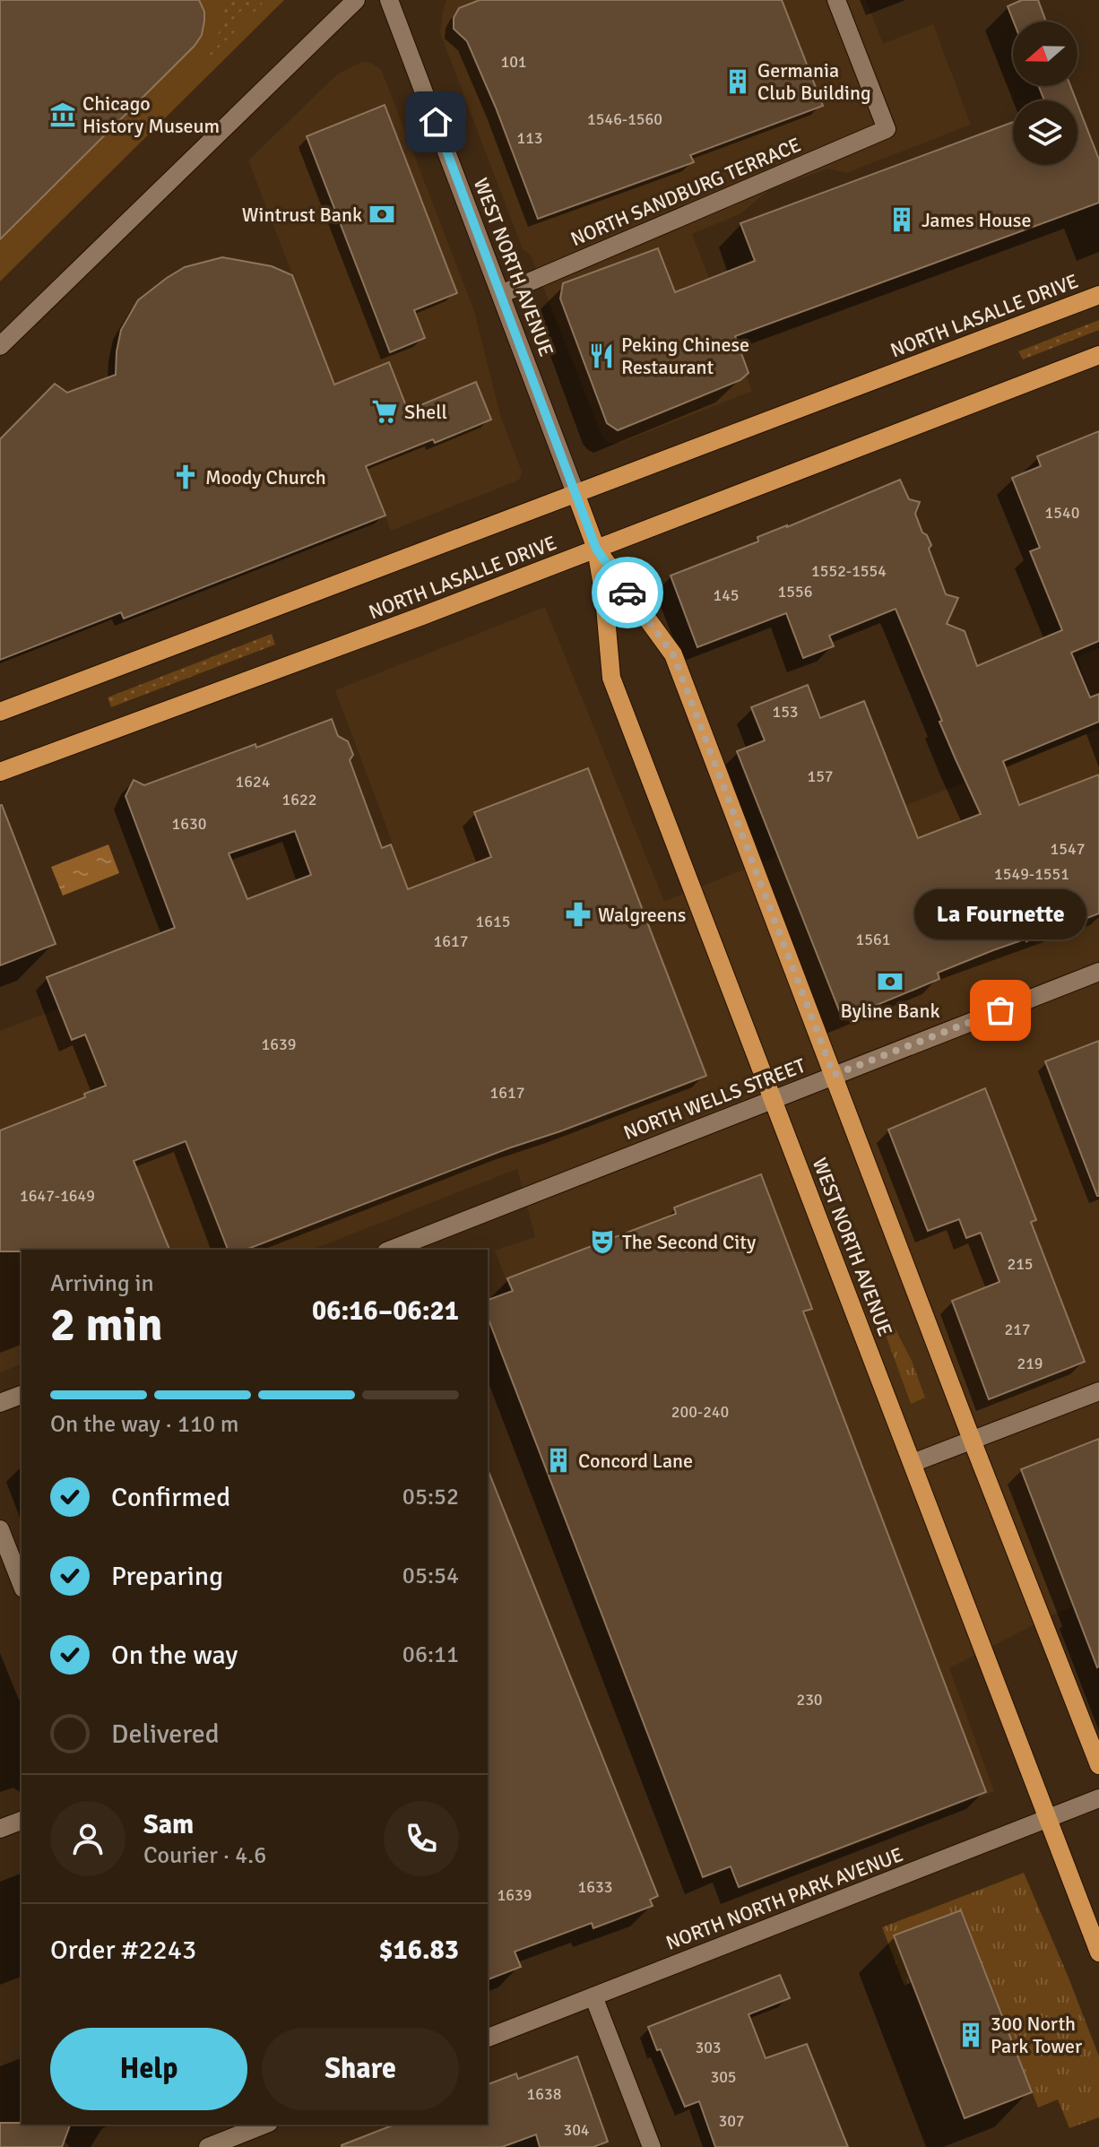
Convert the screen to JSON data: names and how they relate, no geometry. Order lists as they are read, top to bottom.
{
  "streets": {
    "main road": ["WEST NORTH AVENUE", "NORTH LASALLE DRIVE"],
    "street": ["NORTH SANDBURG TERRACE", "NORTH WELLS STREET", "NORTH NORTH PARK AVENUE"]
  },
  "crossings": [
    ["NORTH SANDBURG TERRACE", "WEST NORTH AVENUE"],
    ["WEST NORTH AVENUE", "NORTH LASALLE DRIVE"],
    ["WEST NORTH AVENUE", "NORTH WELLS STREET"],
    ["WEST NORTH AVENUE", "NORTH NORTH PARK AVENUE"]
  ],
  "places": {
    "building": [
      "Germania Club Building",
      "James House",
      "Concord Lane",
      "300 North Park Tower"
    ],
    "museum": ["Chicago History Museum"],
    "bank": ["Wintrust Bank", "Byline Bank"],
    "restaurant": ["Peking Chinese Restaurant"],
    "supermarket": ["Shell"],
    "church": ["Moody Church"],
    "pharmacy": ["Walgreens"],
    "other": ["La Fournette"],
    "theatre": ["The Second City"]
  },
  "house_numbers": [
    "101",
    "1546-1560",
    "113",
    "1540",
    "1552-1554",
    "1556",
    "145",
    "153",
    "157",
    "1624",
    "1622",
    "1630",
    "1547",
    "1549-1551",
    "1615",
    "1561",
    "1617",
    "1639",
    "1617",
    "1647-1649",
    "215",
    "217",
    "219",
    "200-240",
    "230",
    "1633",
    "1639",
    "303",
    "305",
    "1638",
    "307",
    "304"
  ],
  "north": "left",
  "page": {
    "bubble": "La Fournette",
    "heading": ["2 min", "Arriving in", "06:16–06:21"],
    "panel": [
      "Sam",
      "Courier · 4.6",
      "Order #2243",
      "$16.83"
    ],
    "bar": "On the way · 110 m",
    "list": [
      ["Confirmed", "05:52"],
      ["Preparing", "05:54"],
      ["On the way", "06:11"],
      "Delivered"
    ],
    "buttons": ["Help", "Share"]
  }
}
